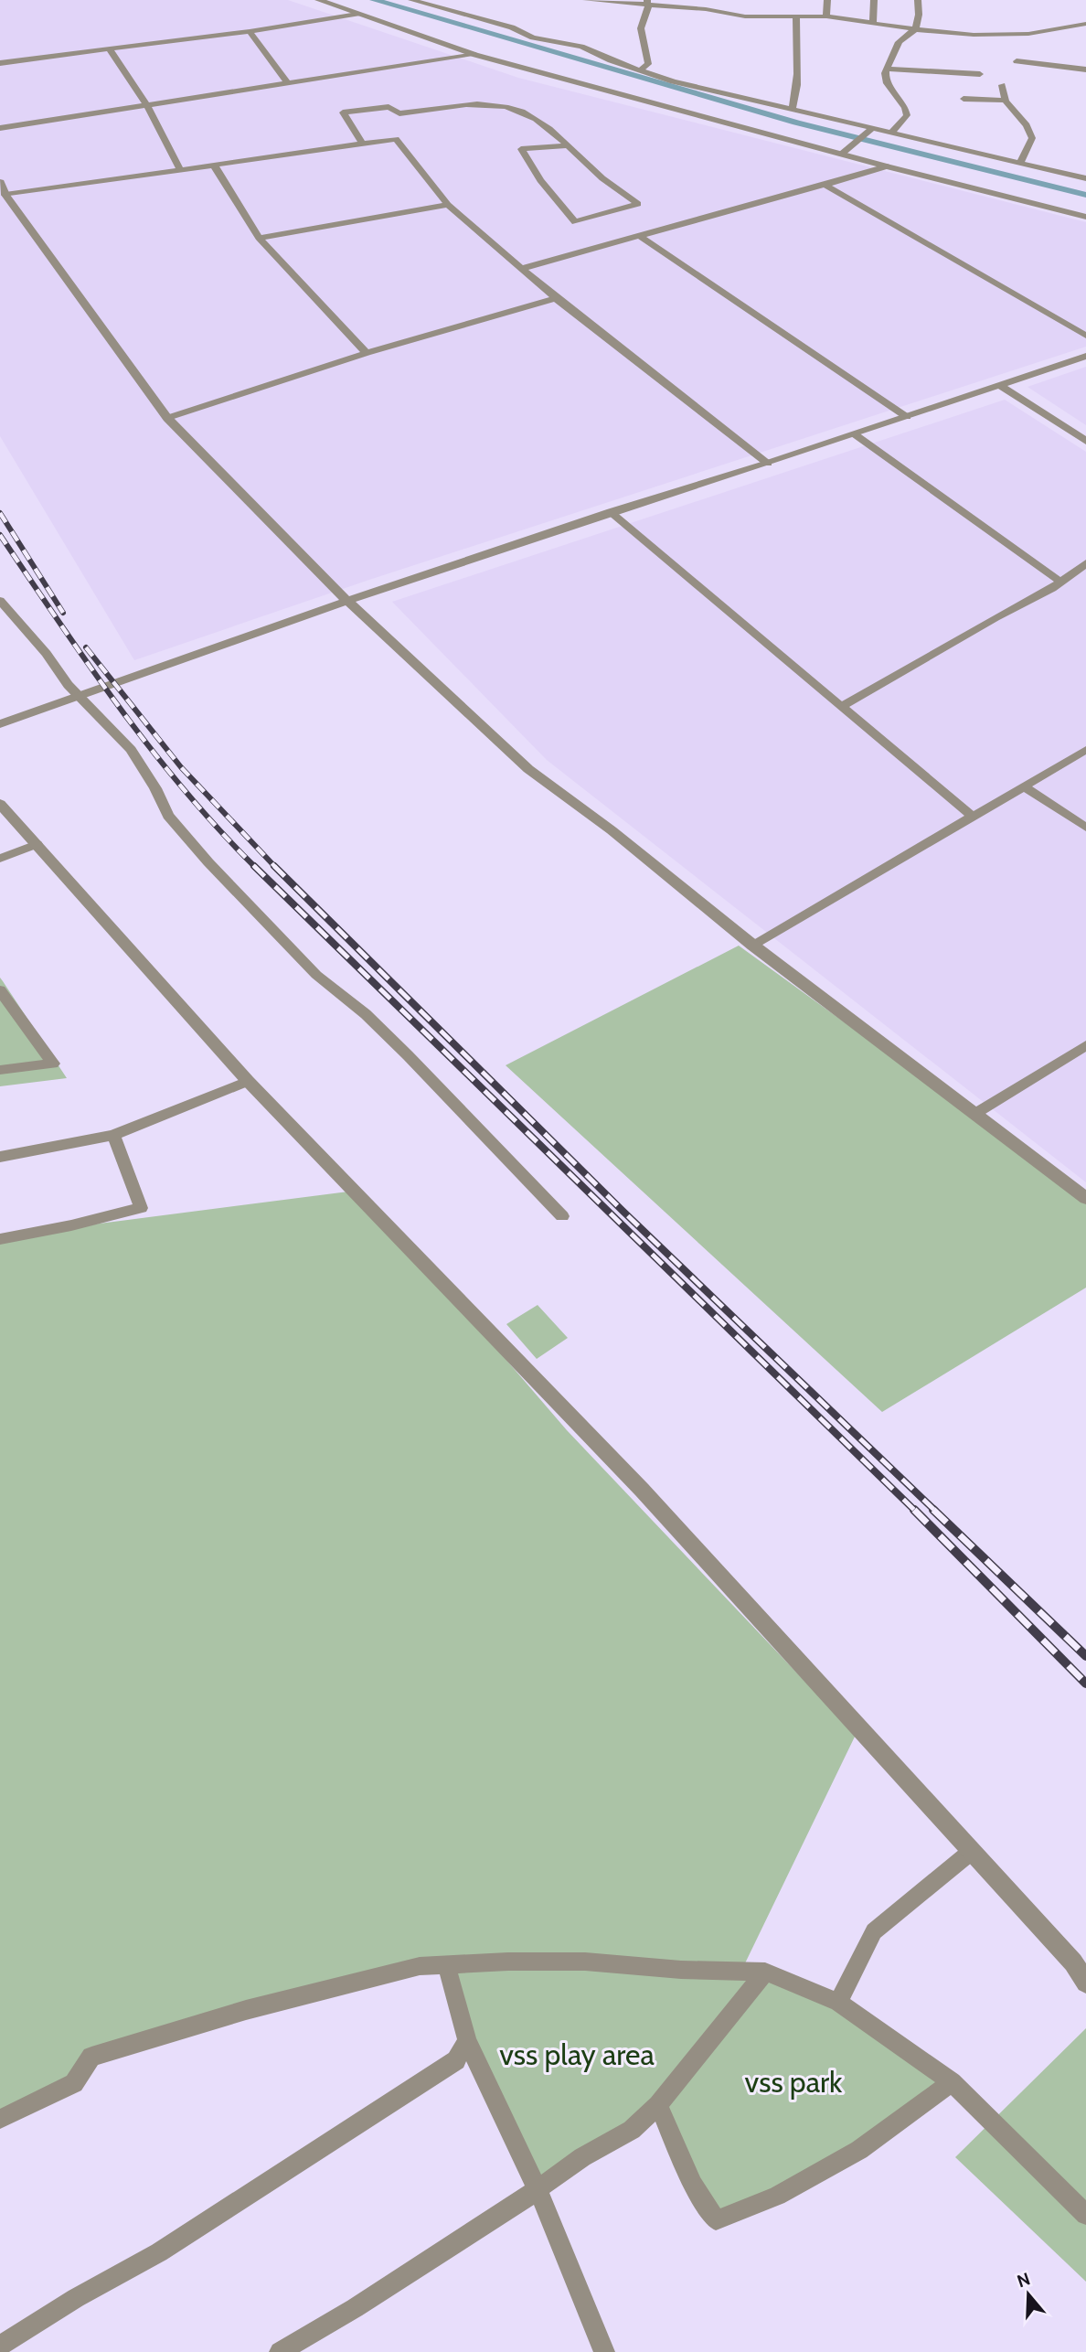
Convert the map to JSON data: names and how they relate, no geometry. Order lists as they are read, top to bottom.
{
  "parks": ["vss play area", "vss park"],
  "north": "top"
}
